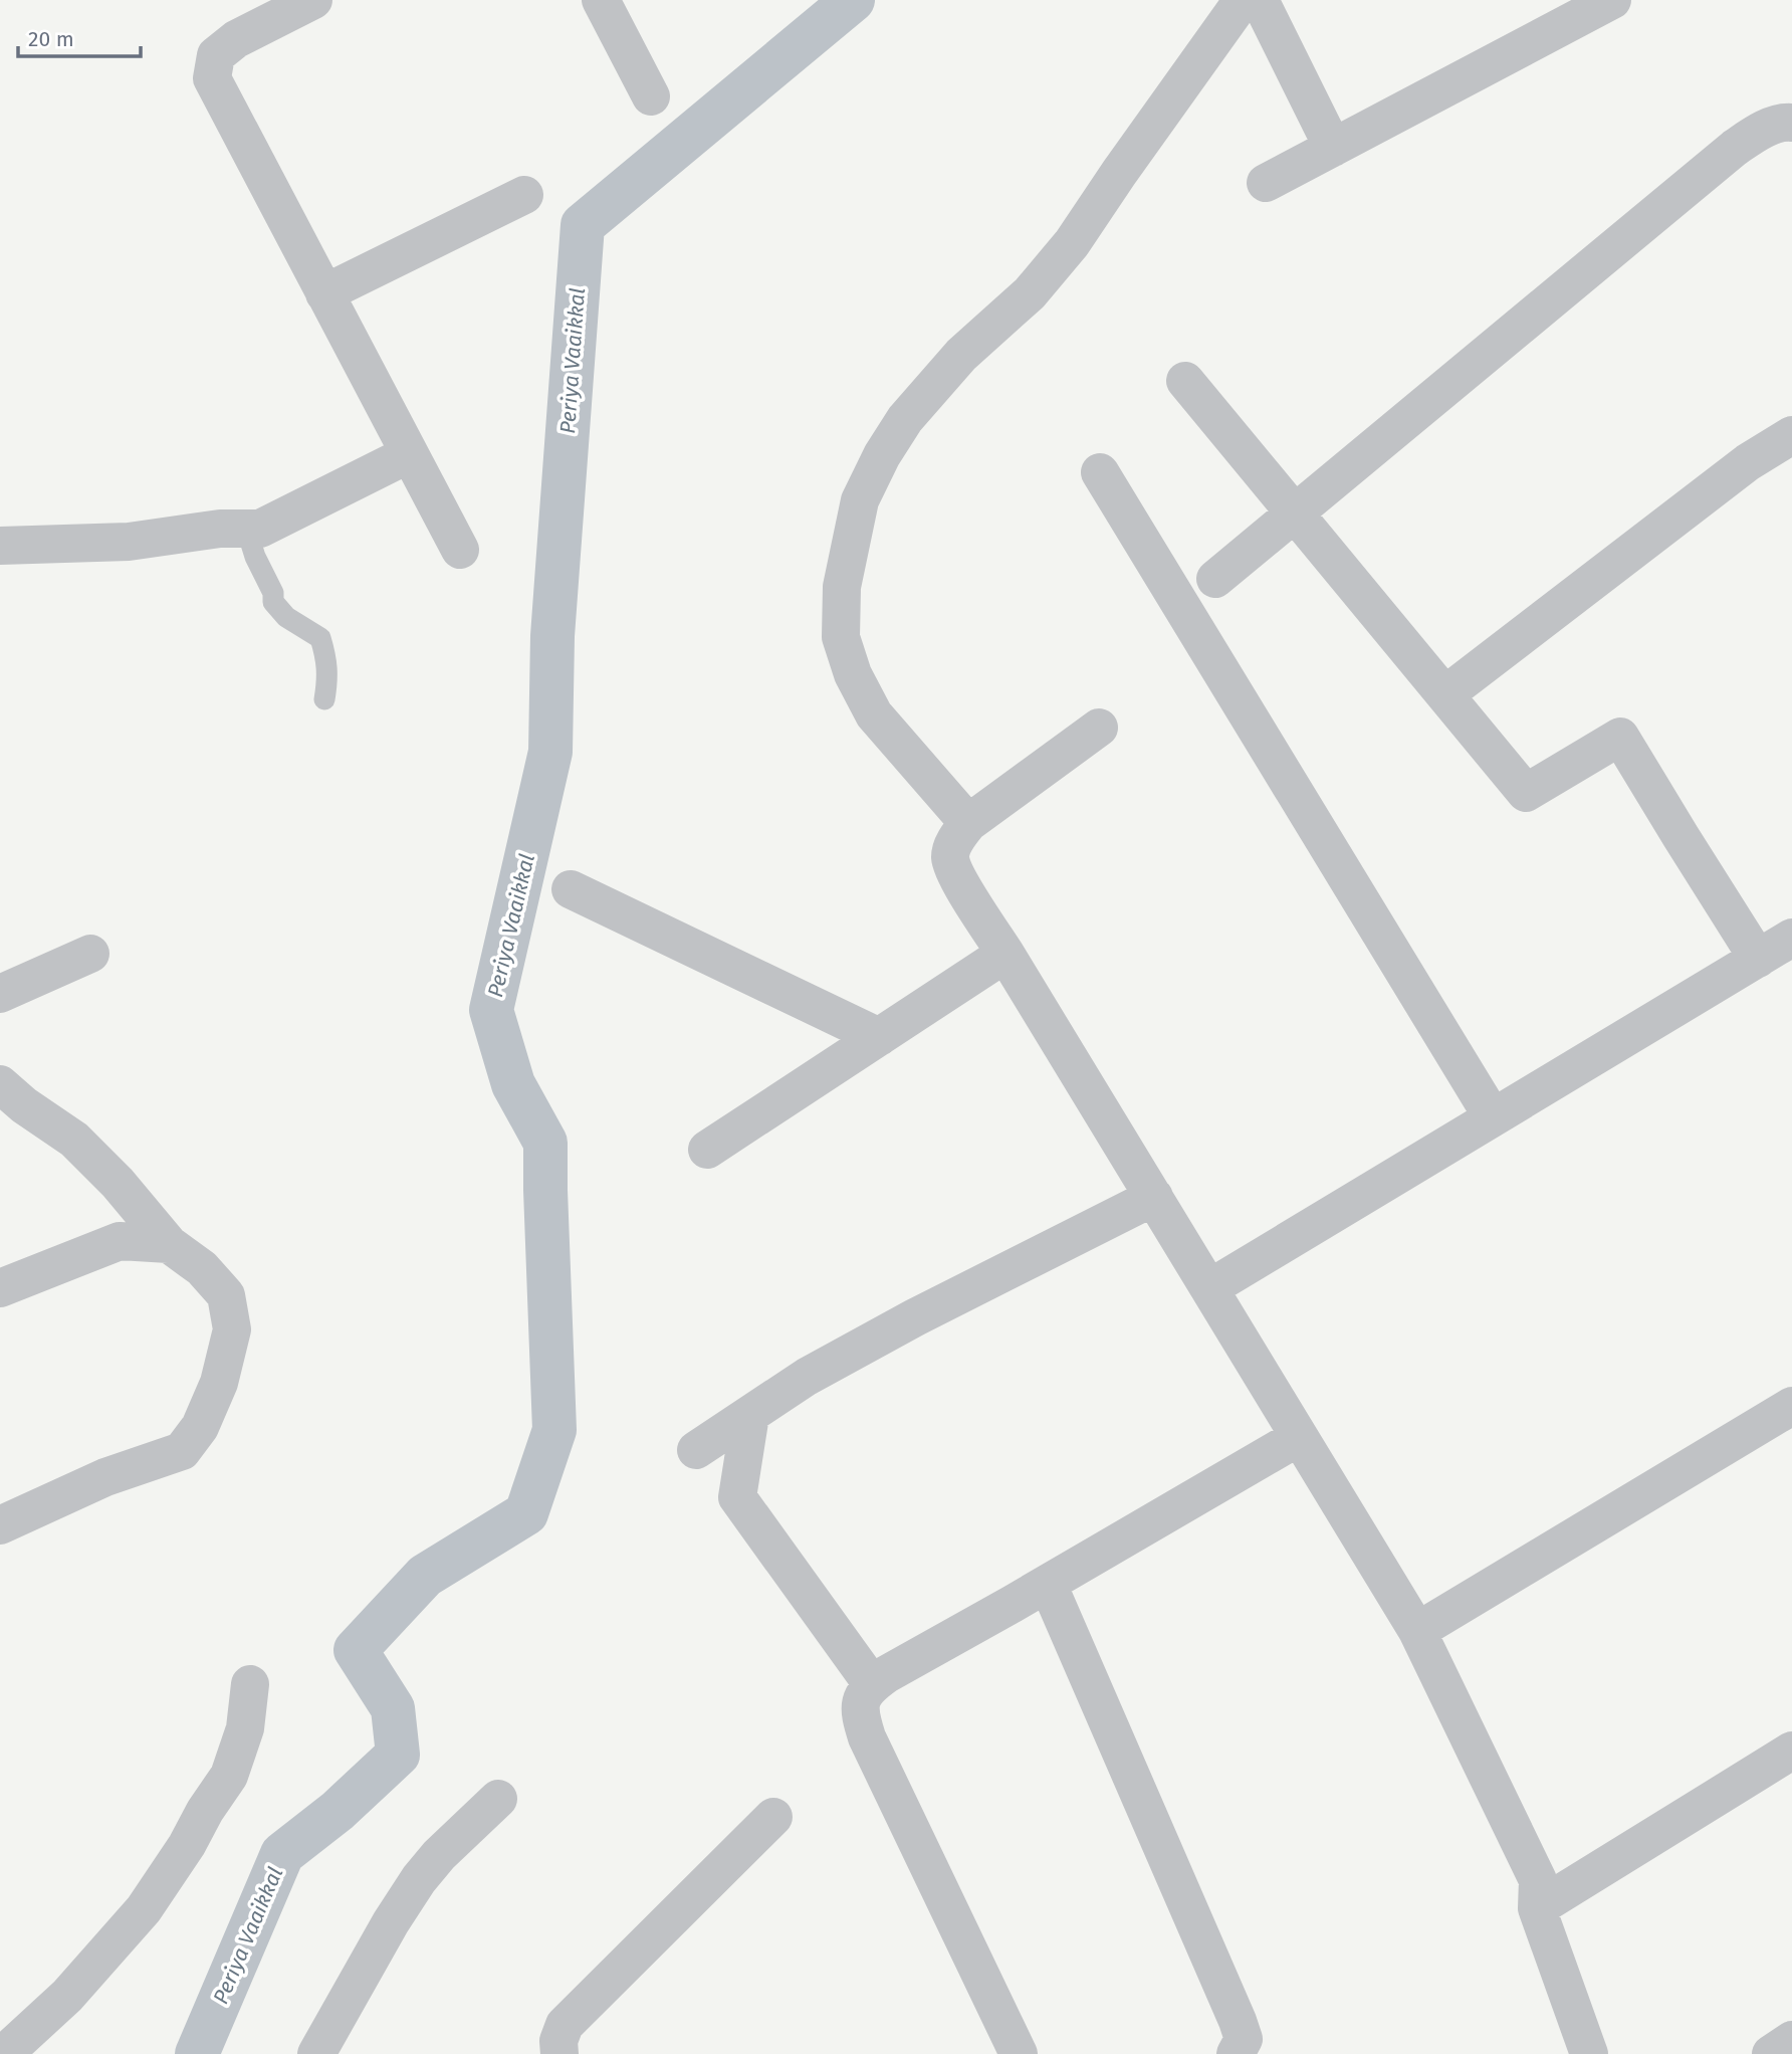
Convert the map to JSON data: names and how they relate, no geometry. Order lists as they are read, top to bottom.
{
  "water": ["Periya Vaaikkal"],
  "scale_bar": "20 m"
}
